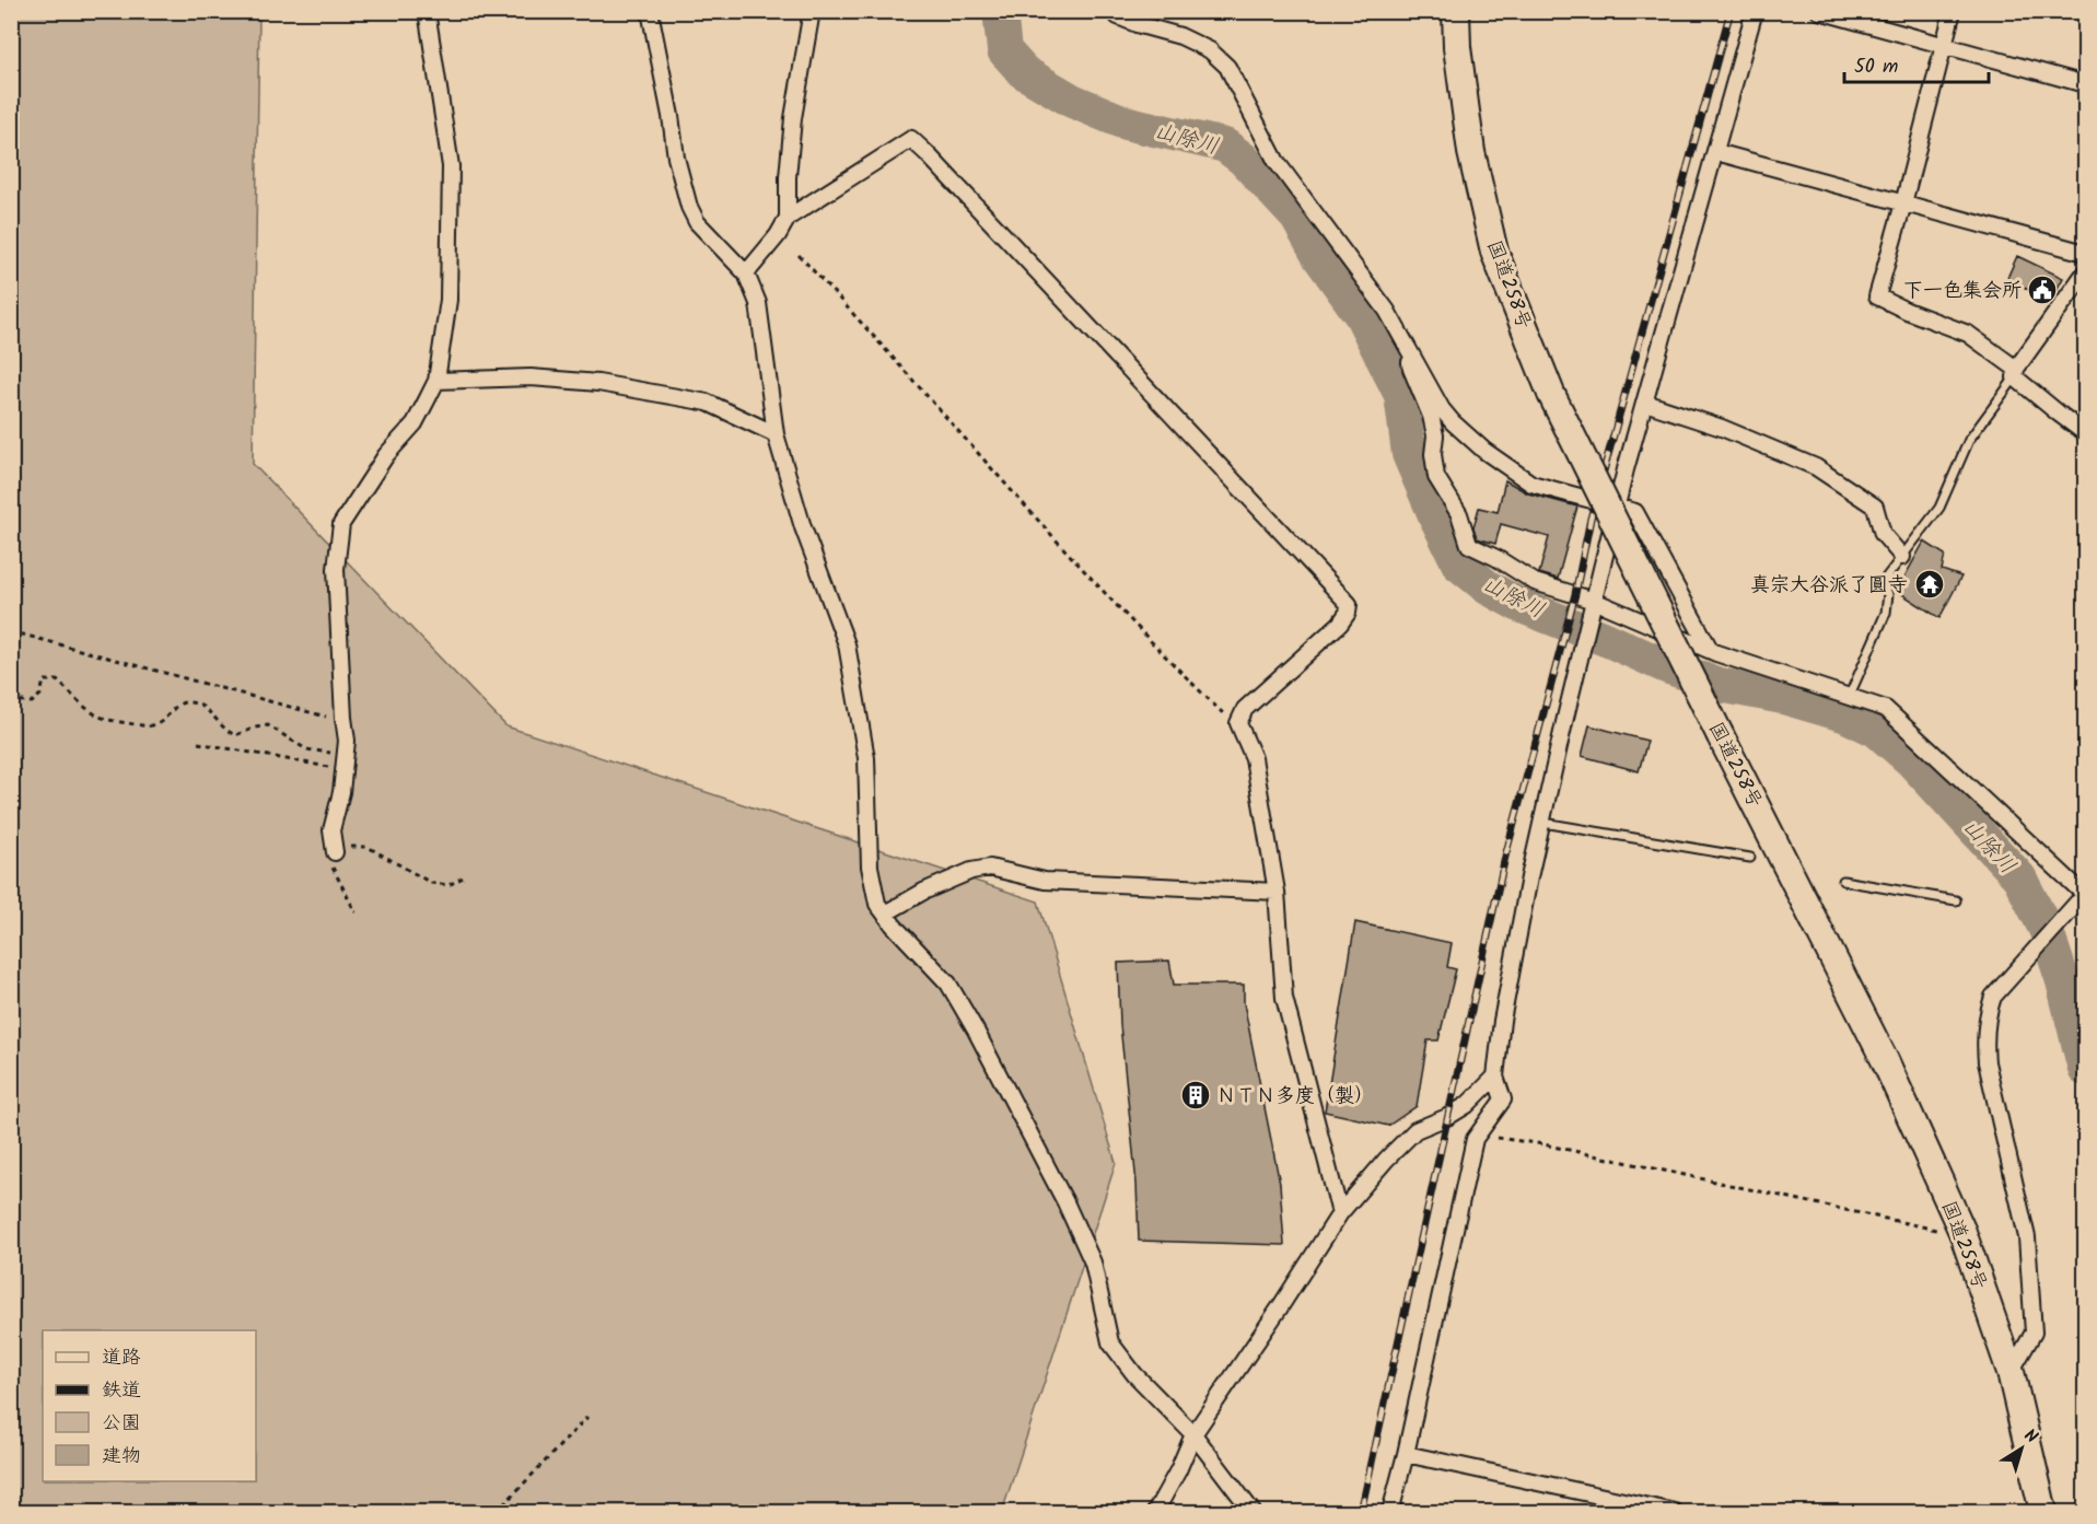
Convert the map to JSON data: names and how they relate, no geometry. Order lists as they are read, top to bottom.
{
  "streets": {
    "highway": ["国道258号"]
  },
  "water": ["山除川"],
  "places": {
    "public building": ["下一色集会所"],
    "temple": ["真宗大谷派了圓寺"],
    "building": ["ＮＴＮ多度（製）"]
  },
  "legend": [
    "道路",
    "鉄道",
    "公園",
    "建物"
  ],
  "scale_bar": "50 m",
  "north": "top right"
}
